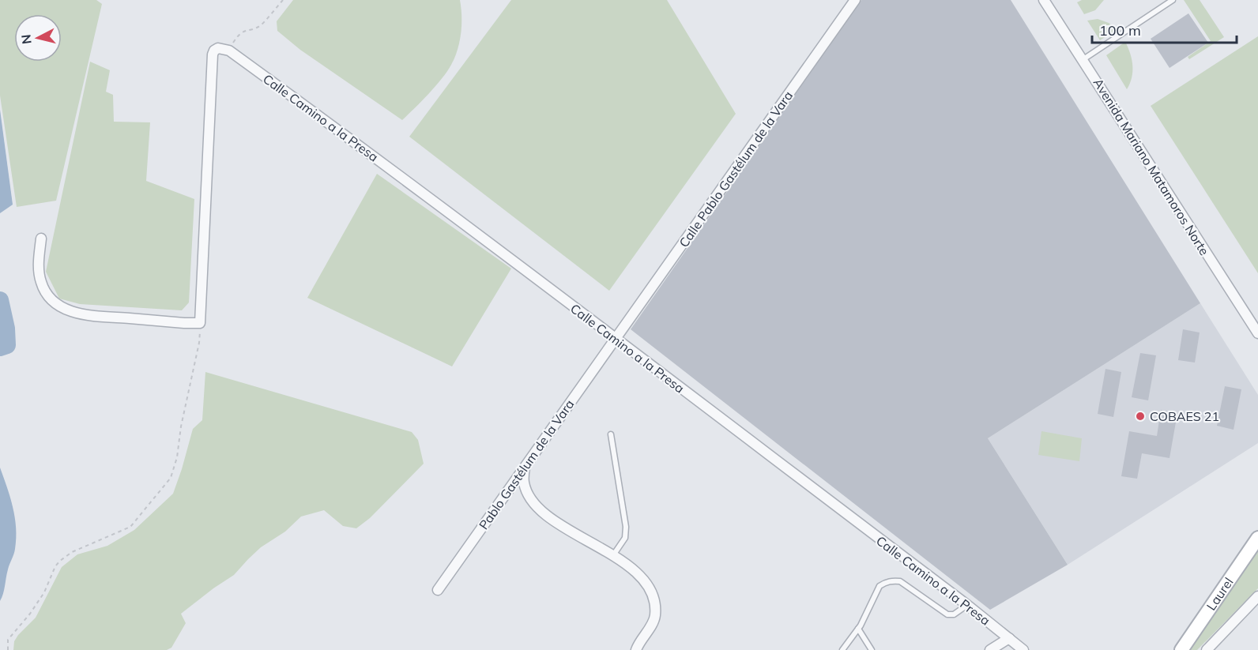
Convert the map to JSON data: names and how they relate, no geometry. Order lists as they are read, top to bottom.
{
  "streets": {
    "street": [
      "Calle Camino a la Presa",
      "Avenida Mariano Matamoros Norte",
      "Calle Pablo Gastélum de la Vara",
      "Pablo Gastélum de la Vara",
      "Laurel"
    ]
  },
  "crossings": [
    ["Calle Camino a la Presa", "Calle Pablo Gastélum de la Vara"],
    ["Calle Camino a la Presa", "Pablo Gastélum de la Vara"],
    ["Calle Pablo Gastélum de la Vara", "Pablo Gastélum de la Vara"]
  ],
  "places": ["COBAES 21"],
  "scale_bar": "100 m",
  "north": "left"
}
